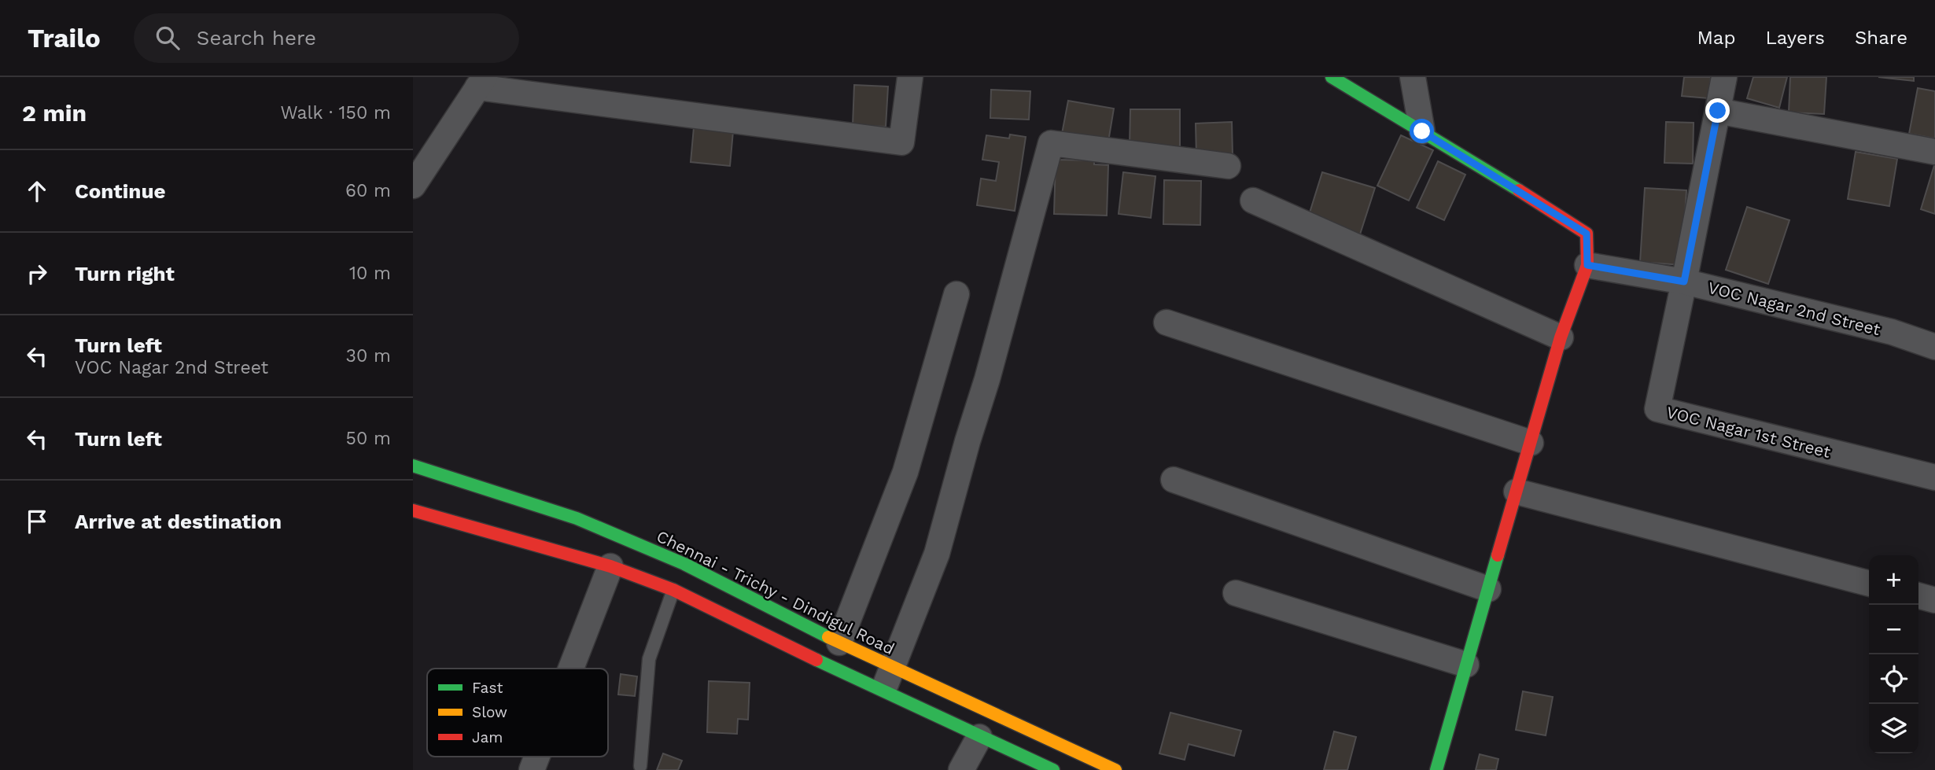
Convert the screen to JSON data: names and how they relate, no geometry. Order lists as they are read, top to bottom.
{
  "streets": {
    "main road": ["Chennai - Trichy - Dindigul Road"],
    "street": ["VOC Nagar 2nd Street", "VOC Nagar 1st Street"]
  },
  "crossings": [
    ["VOC Nagar 2nd Street", "VOC Nagar 1st Street"]
  ],
  "legend": ["Fast", "Slow", "Jam"],
  "page": {
    "header": "Trailo",
    "search": "Search here",
    "nav": ["Map", "Layers", "Share"],
    "heading": ["2 min", "Walk · 150 m"],
    "list": [
      ["Continue", "60 m"],
      ["Turn right", "10 m"],
      ["Turn left", "VOC Nagar 2nd Street", "30 m"],
      ["Turn left", "50 m"],
      "Arrive at destination"
    ],
    "map_buttons": ["+", "−"]
  }
}
